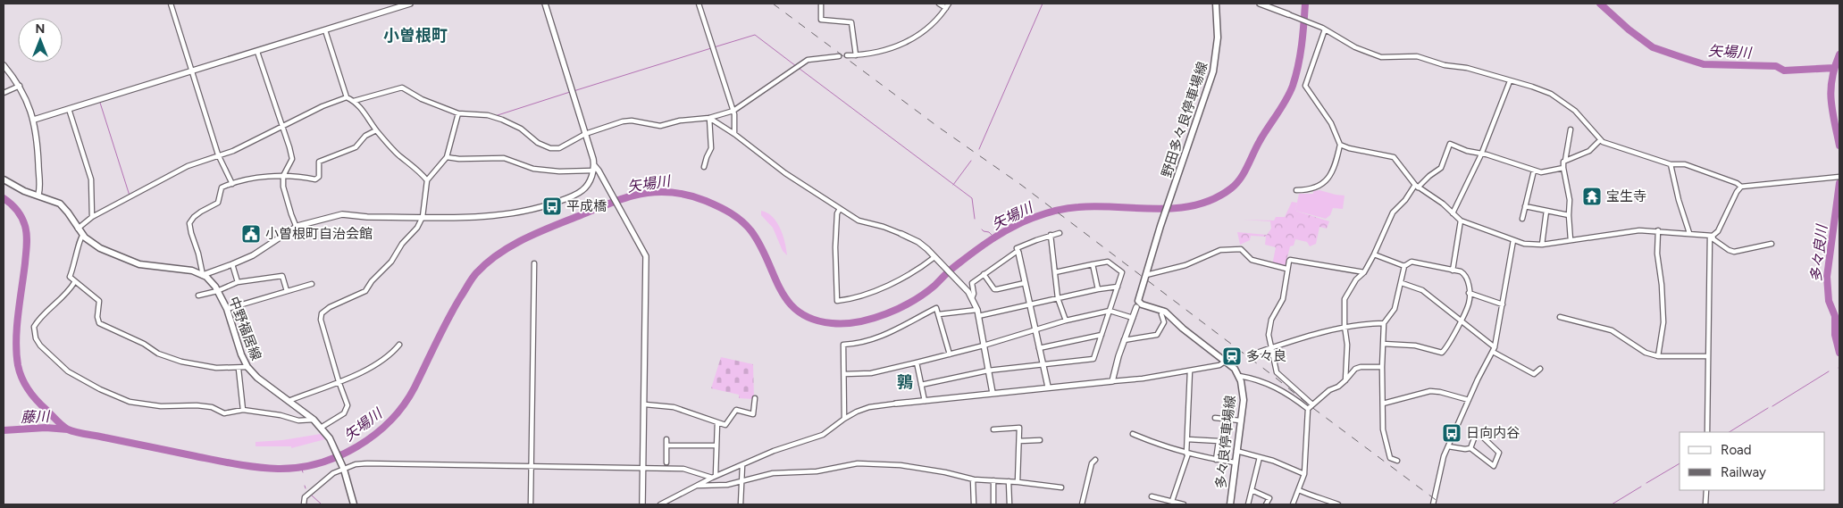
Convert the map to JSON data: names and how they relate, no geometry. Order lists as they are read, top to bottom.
{
  "streets": {
    "main road": ["野田多々良停車場線", "中野福居線", "多々良停車場線"]
  },
  "districts": ["小曽根町", "鶉"],
  "water": ["矢場川", "多々良川", "藤川"],
  "places": {
    "temple": ["宝生寺"],
    "bus stop": ["平成橋", "日向内谷"],
    "public building": ["小曽根町自治会館"],
    "station": ["多々良"]
  },
  "legend": ["Road", "Railway"],
  "north": "top"
}
